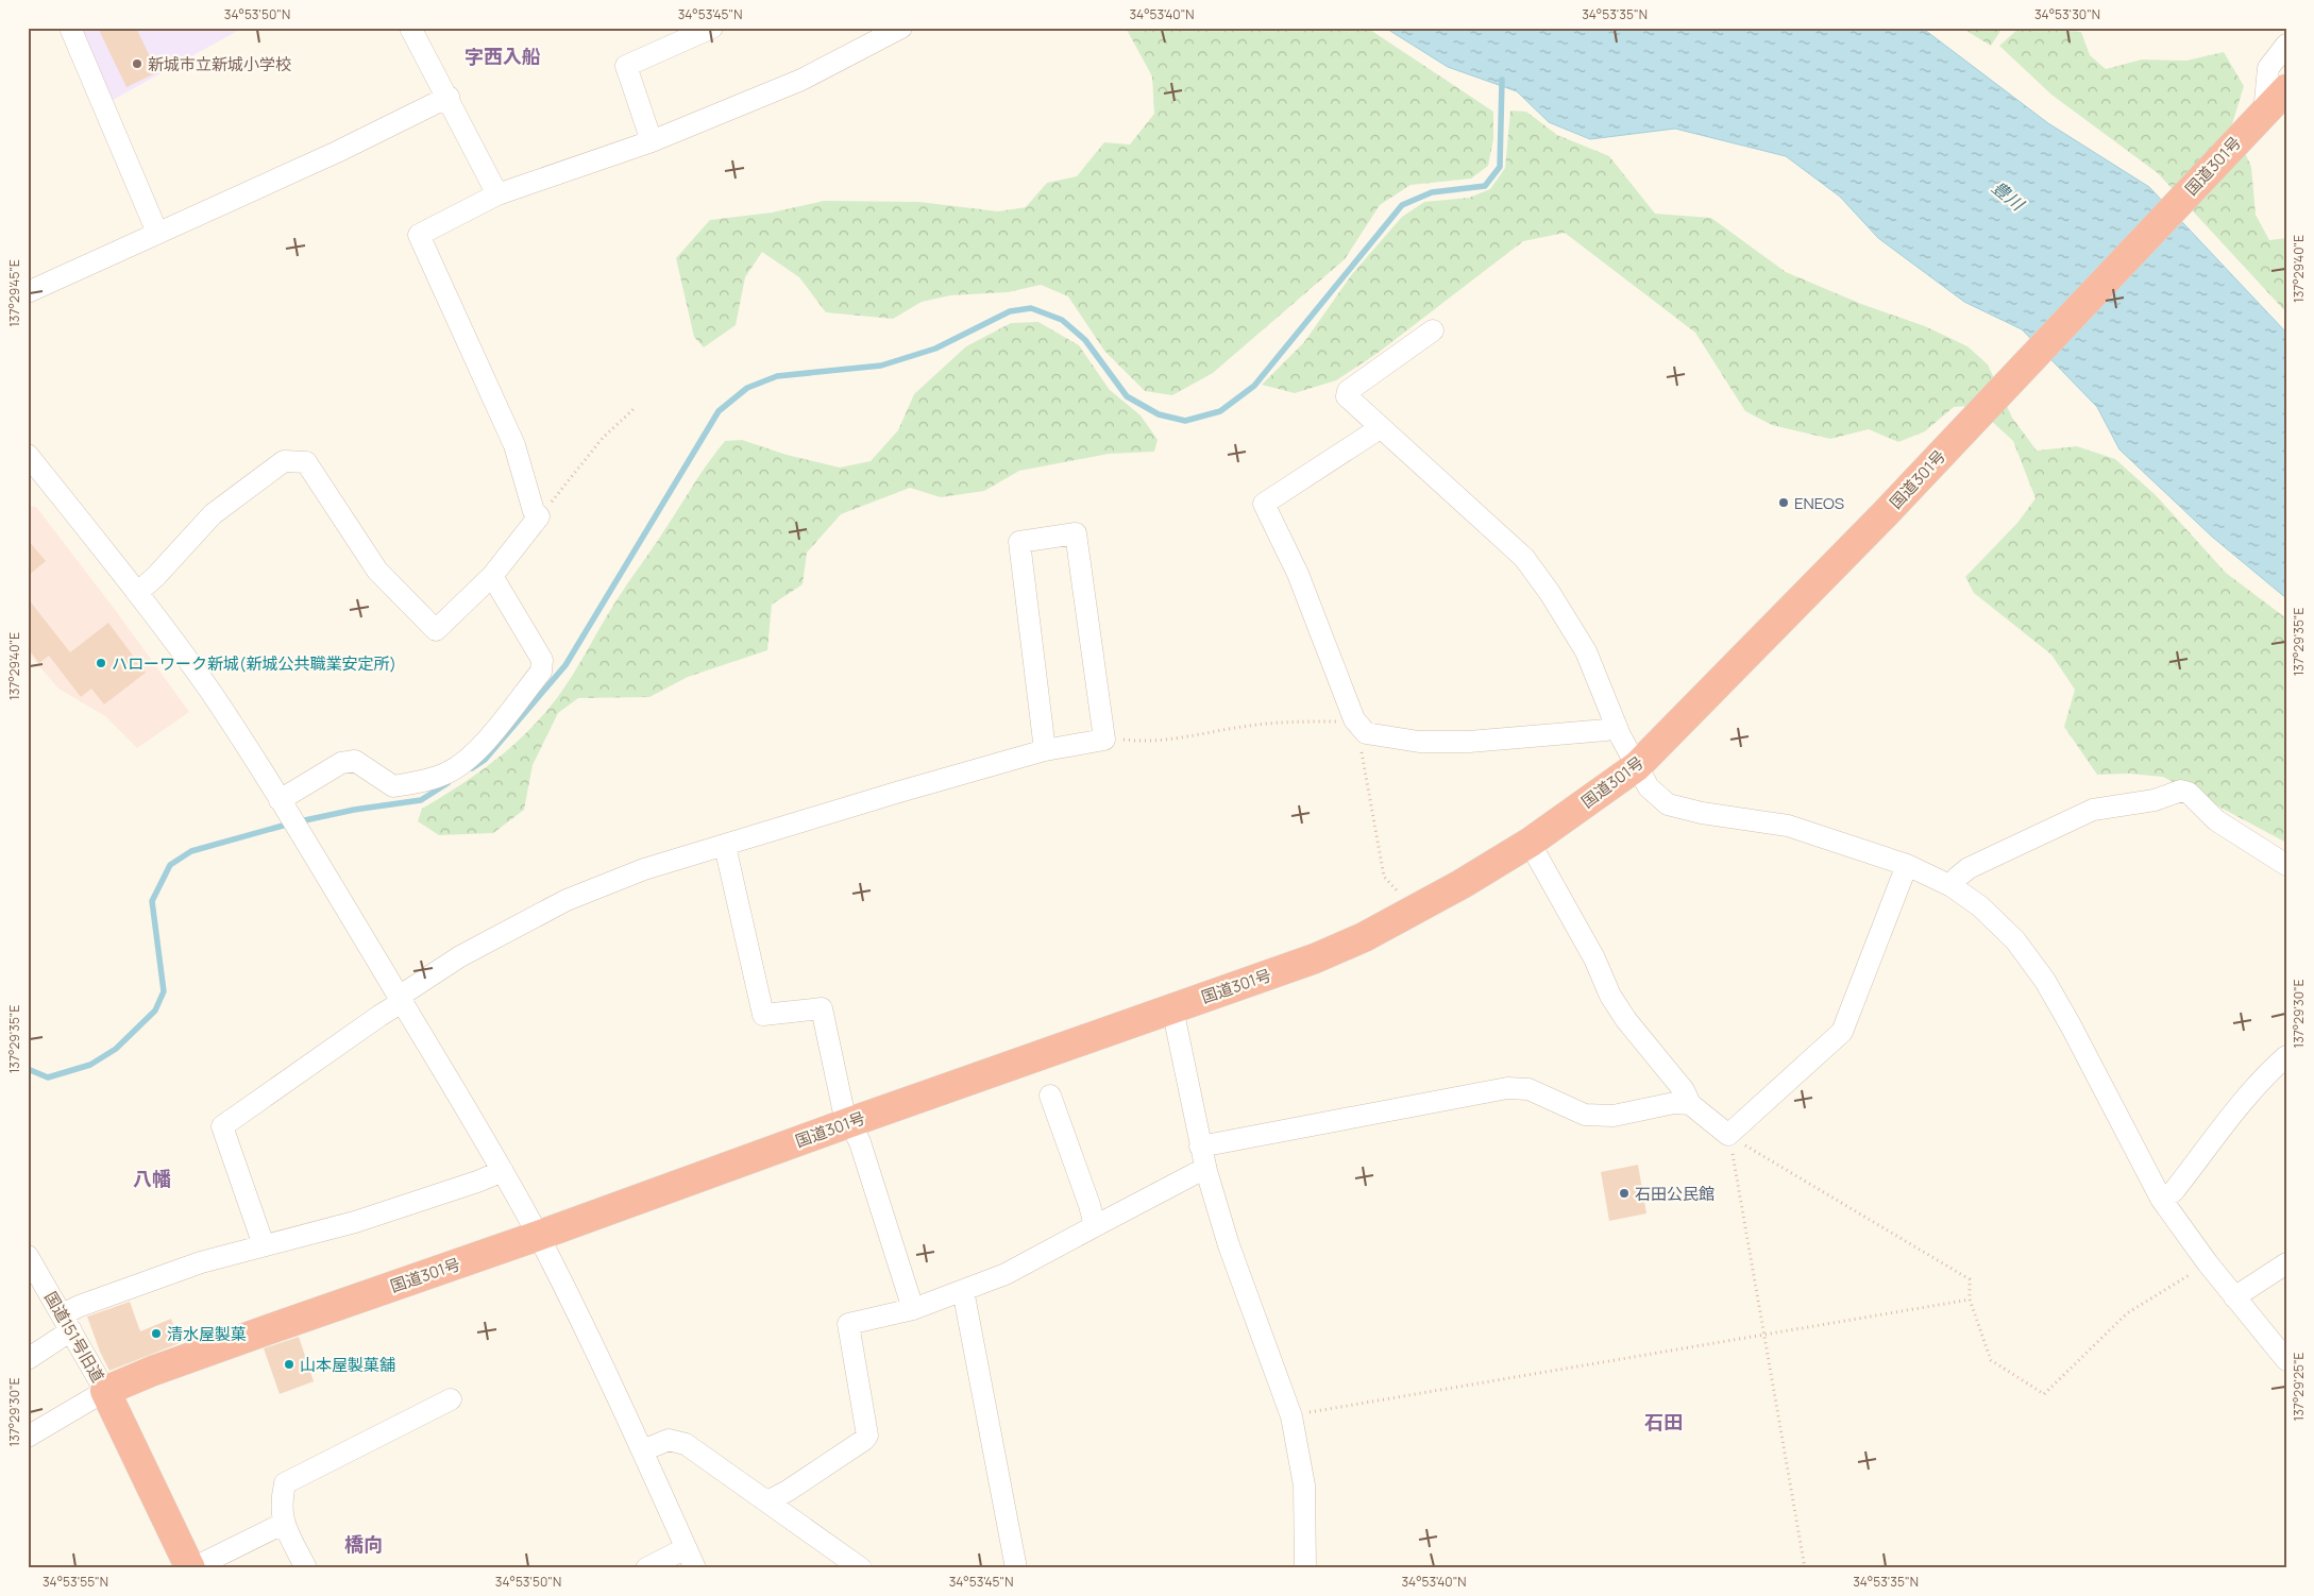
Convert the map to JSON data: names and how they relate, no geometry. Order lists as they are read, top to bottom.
{
  "streets": {
    "highway": ["国道301号"],
    "street": ["国道151号旧道"]
  },
  "crossings": [
    ["国道301号", "国道151号旧道"]
  ],
  "districts": [
    "字西入船",
    "八幡",
    "石田",
    "橋向"
  ],
  "water": ["豊川"],
  "places": [
    "新城市立新城小学校",
    "ENEOS",
    "ハローワーク新城(新城公共職業安定所)",
    "石田公民館",
    "清水屋製菓",
    "山本屋製菓舗"
  ],
  "coordinates": [
    "34°53'50\"N",
    "34°53'45\"N",
    "34°53'40\"N",
    "34°53'35\"N",
    "34°53'30\"N",
    "137°29'40\"E",
    "137°29'45\"E",
    "137°29'35\"E",
    "137°29'30\"E",
    "137°29'25\"E",
    "34°53'55\"N"
  ]
}
